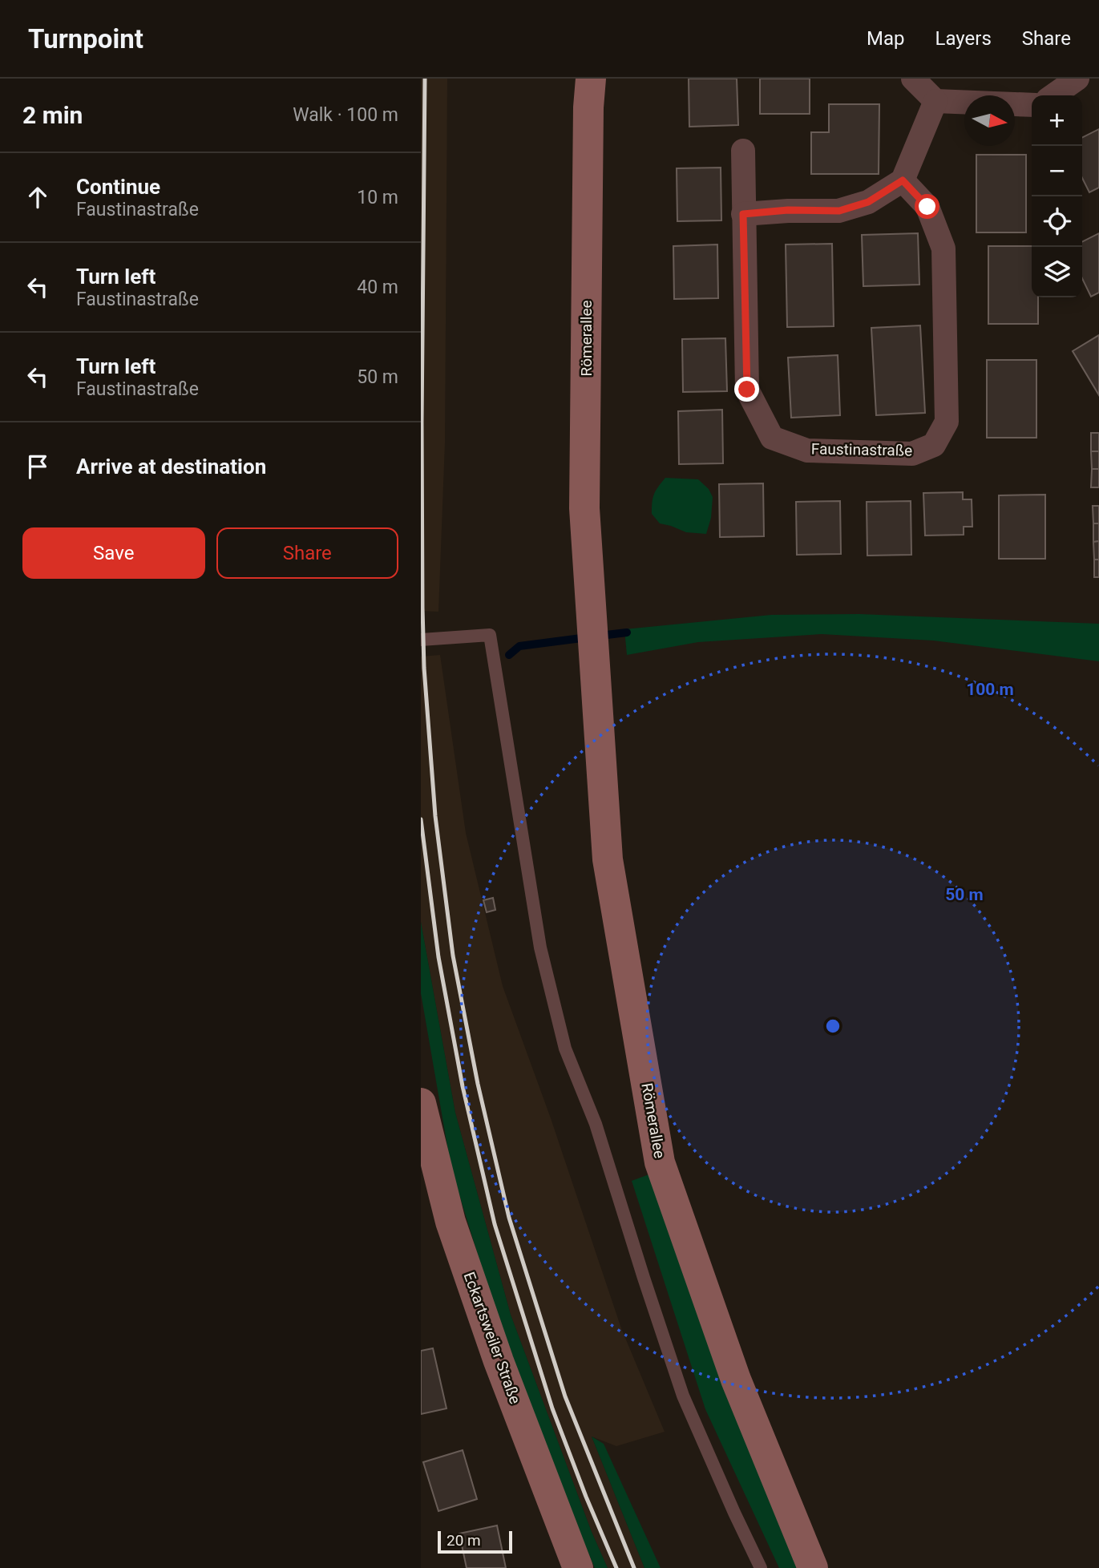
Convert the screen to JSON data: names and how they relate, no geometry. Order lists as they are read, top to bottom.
{
  "streets": {
    "street": ["Römerallee", "Faustinastraße", "Eckartsweiler Straße"]
  },
  "scale_bar": "20 m",
  "north": "right",
  "page": {
    "header": "Turnpoint",
    "nav": ["Map", "Layers", "Share"],
    "heading": ["2 min", "Walk · 100 m"],
    "map_buttons": ["+", "−"],
    "list": [
      ["Continue", "Faustinastraße", "10 m"],
      ["Turn left", "Faustinastraße", "40 m"],
      ["Turn left", "Faustinastraße", "50 m"],
      "Arrive at destination"
    ],
    "buttons": ["Save", "Share"],
    "scale": "20 m"
  },
  "rings": ["100 m", "50 m"]
}
